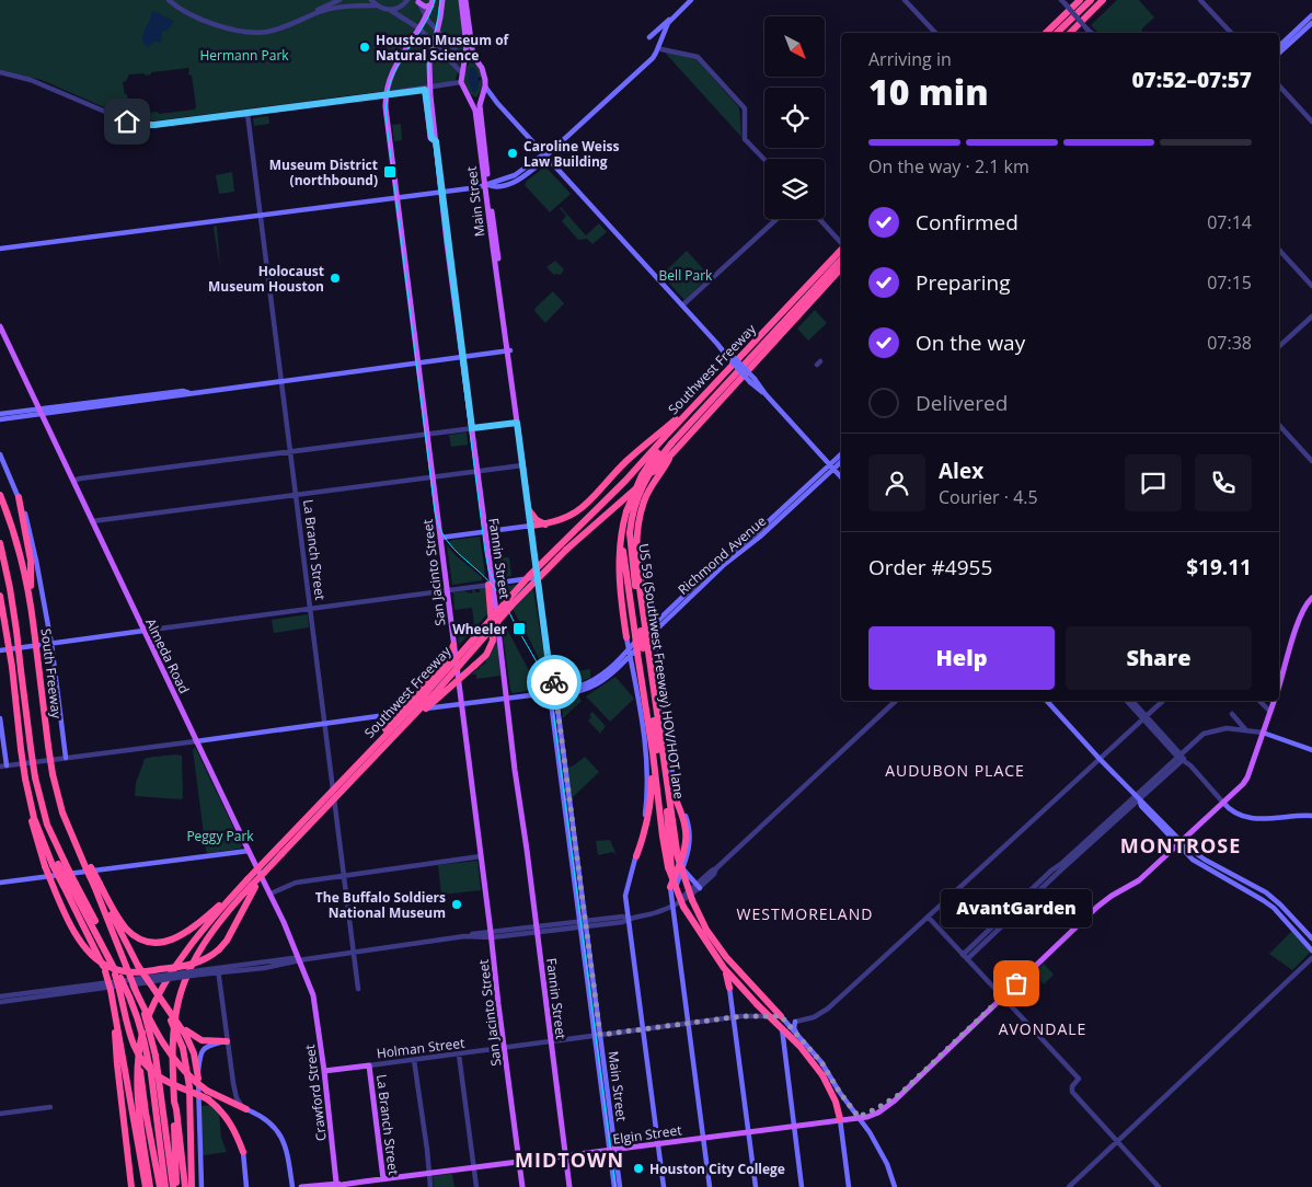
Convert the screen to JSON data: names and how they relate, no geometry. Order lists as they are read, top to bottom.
{
  "streets": {
    "highway": ["Southwest Freeway", "US 59 (Southwest Freeway) HOV/HOT lane", "South Freeway"],
    "main road": [
      "Main Street",
      "La Branch Street",
      "Richmond Avenue",
      "Fannin Street",
      "San Jacinto Street",
      "Almeda Road",
      "Holman Street",
      "Crawford Street",
      "Elgin Street"
    ]
  },
  "crossings": [
    ["Main Street", "Richmond Avenue"],
    ["Main Street", "Holman Street"],
    ["Main Street", "Elgin Street"],
    ["Southwest Freeway", "US 59 (Southwest Freeway) HOV/HOT lane"],
    ["La Branch Street", "Holman Street"],
    ["La Branch Street", "Elgin Street"],
    ["Richmond Avenue", "US 59 (Southwest Freeway) HOV/HOT lane"],
    ["Fannin Street", "Holman Street"],
    ["Fannin Street", "Elgin Street"],
    ["San Jacinto Street", "Holman Street"],
    ["San Jacinto Street", "Elgin Street"],
    ["Almeda Road", "Crawford Street"],
    ["US 59 (Southwest Freeway) HOV/HOT lane", "Holman Street"],
    ["Holman Street", "Crawford Street"],
    ["Crawford Street", "Elgin Street"]
  ],
  "districts": [
    "AUDUBON PLACE",
    "MONTROSE",
    "WESTMORELAND",
    "AVONDALE",
    "MIDTOWN"
  ],
  "parks": ["Hermann Park", "Bell Park", "Peggy Park"],
  "places": {
    "other": [
      "Houston Museum of Natural Science",
      "Caroline Weiss Law Building",
      "Holocaust Museum Houston",
      "The Buffalo Soldiers National Museum",
      "AvantGarden",
      "Houston City College"
    ],
    "transit": ["Museum District (northbound)", "Wheeler"]
  },
  "north": "bottom right",
  "page": {
    "heading": ["10 min", "Arriving in", "07:52–07:57"],
    "panel": [
      "Alex",
      "Courier · 4.5",
      "Order #4955",
      "$19.11"
    ],
    "bar": "On the way · 2.1 km",
    "list": [
      ["Confirmed", "07:14"],
      ["Preparing", "07:15"],
      ["On the way", "07:38"],
      "Delivered"
    ],
    "buttons": ["Help", "Share"],
    "bubble": "AvantGarden"
  }
}
